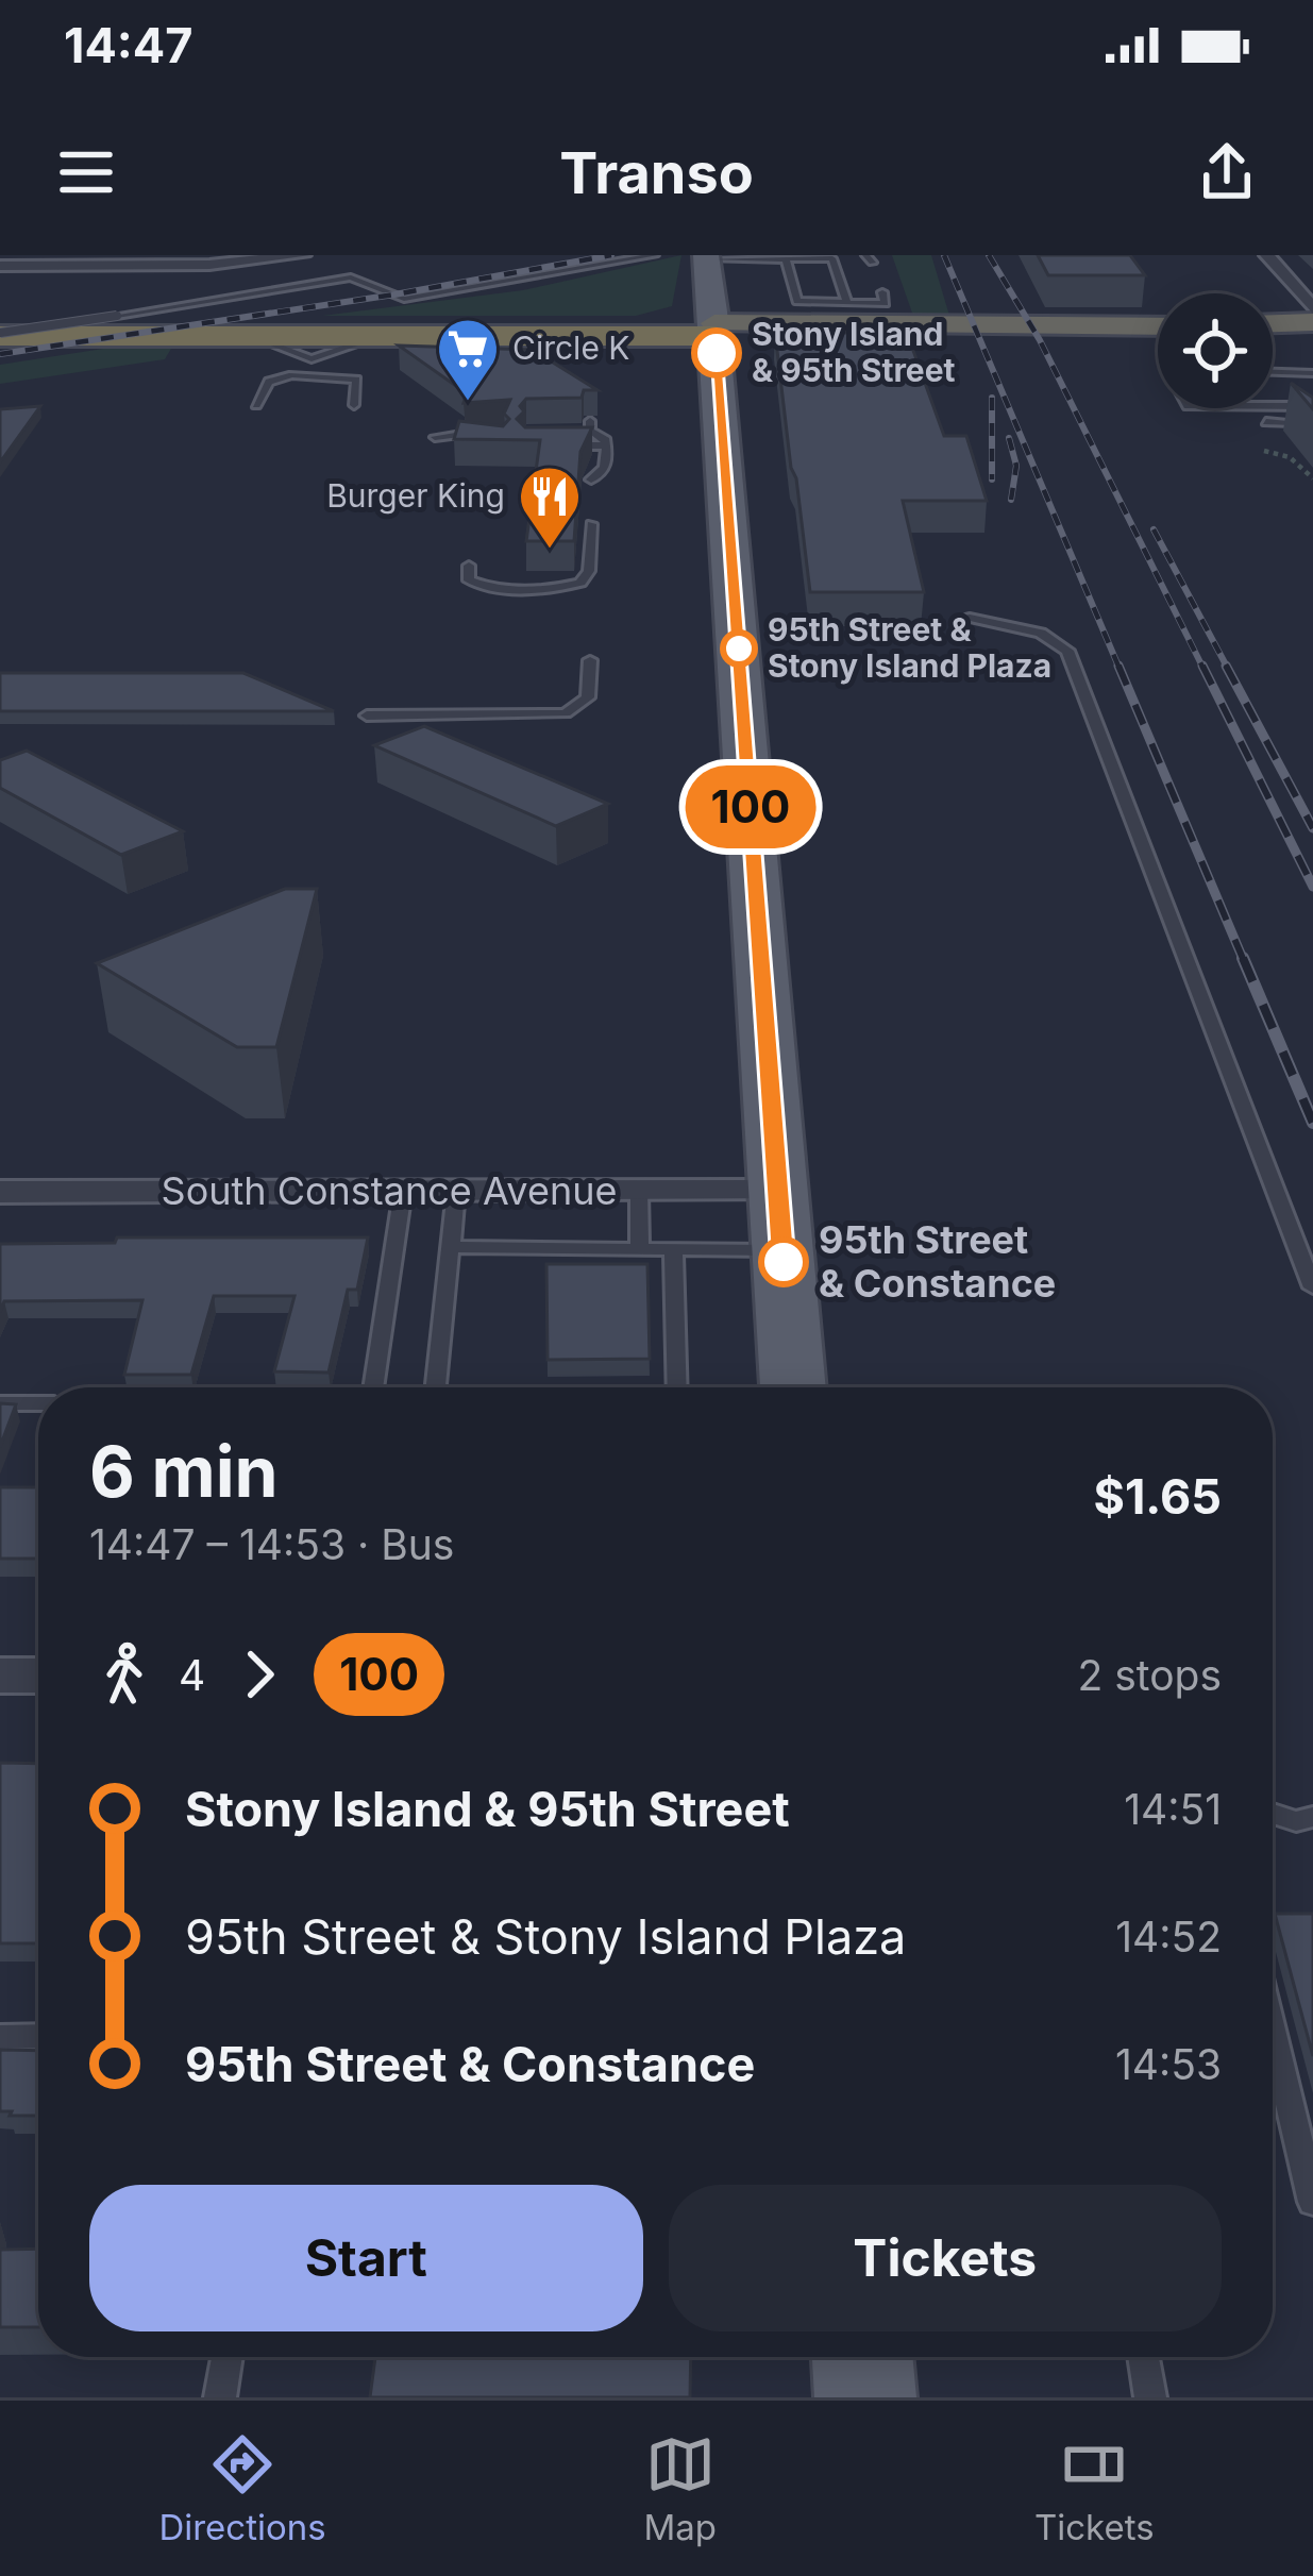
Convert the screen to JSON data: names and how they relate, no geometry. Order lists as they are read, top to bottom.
{
  "streets": {
    "street": ["South Constance Avenue"]
  },
  "places": {
    "other": ["Stony Island & 95th Street", "95th Street & Stony Island Plaza", "95th Street & Constance"],
    "supermarket": ["Circle K"],
    "restaurant": ["Burger King"]
  },
  "lines": ["bus line 100"],
  "page": {
    "status": "14:47",
    "header": "Transo",
    "on_map": "100",
    "heading": ["6 min", "14:47 – 14:53 · Bus", "$1.65"],
    "legs": ["4", "100", "2 stops"],
    "list": [
      {
        "name": "Stony Island & 95th Street",
        "value": "14:51"
      },
      {
        "name": "95th Street & Stony Island Plaza",
        "value": "14:52"
      },
      {
        "name": "95th Street & Constance",
        "value": "14:53"
      }
    ],
    "buttons": ["Start", "Tickets"],
    "tabs": ["Directions", "Map", "Tickets"]
  }
}
